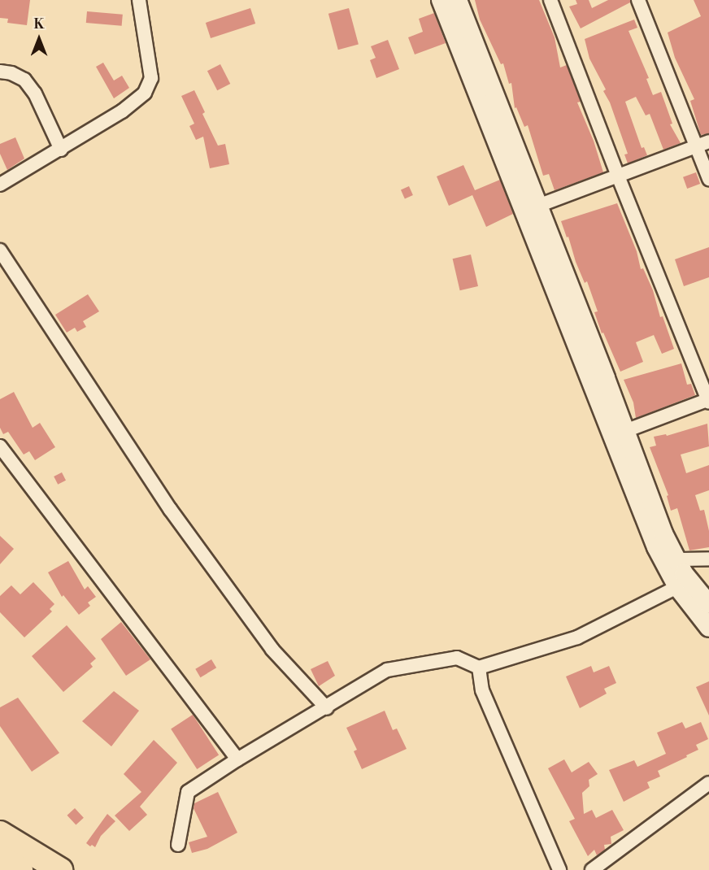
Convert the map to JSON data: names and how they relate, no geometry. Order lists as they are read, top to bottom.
{
  "north": "top"
}
